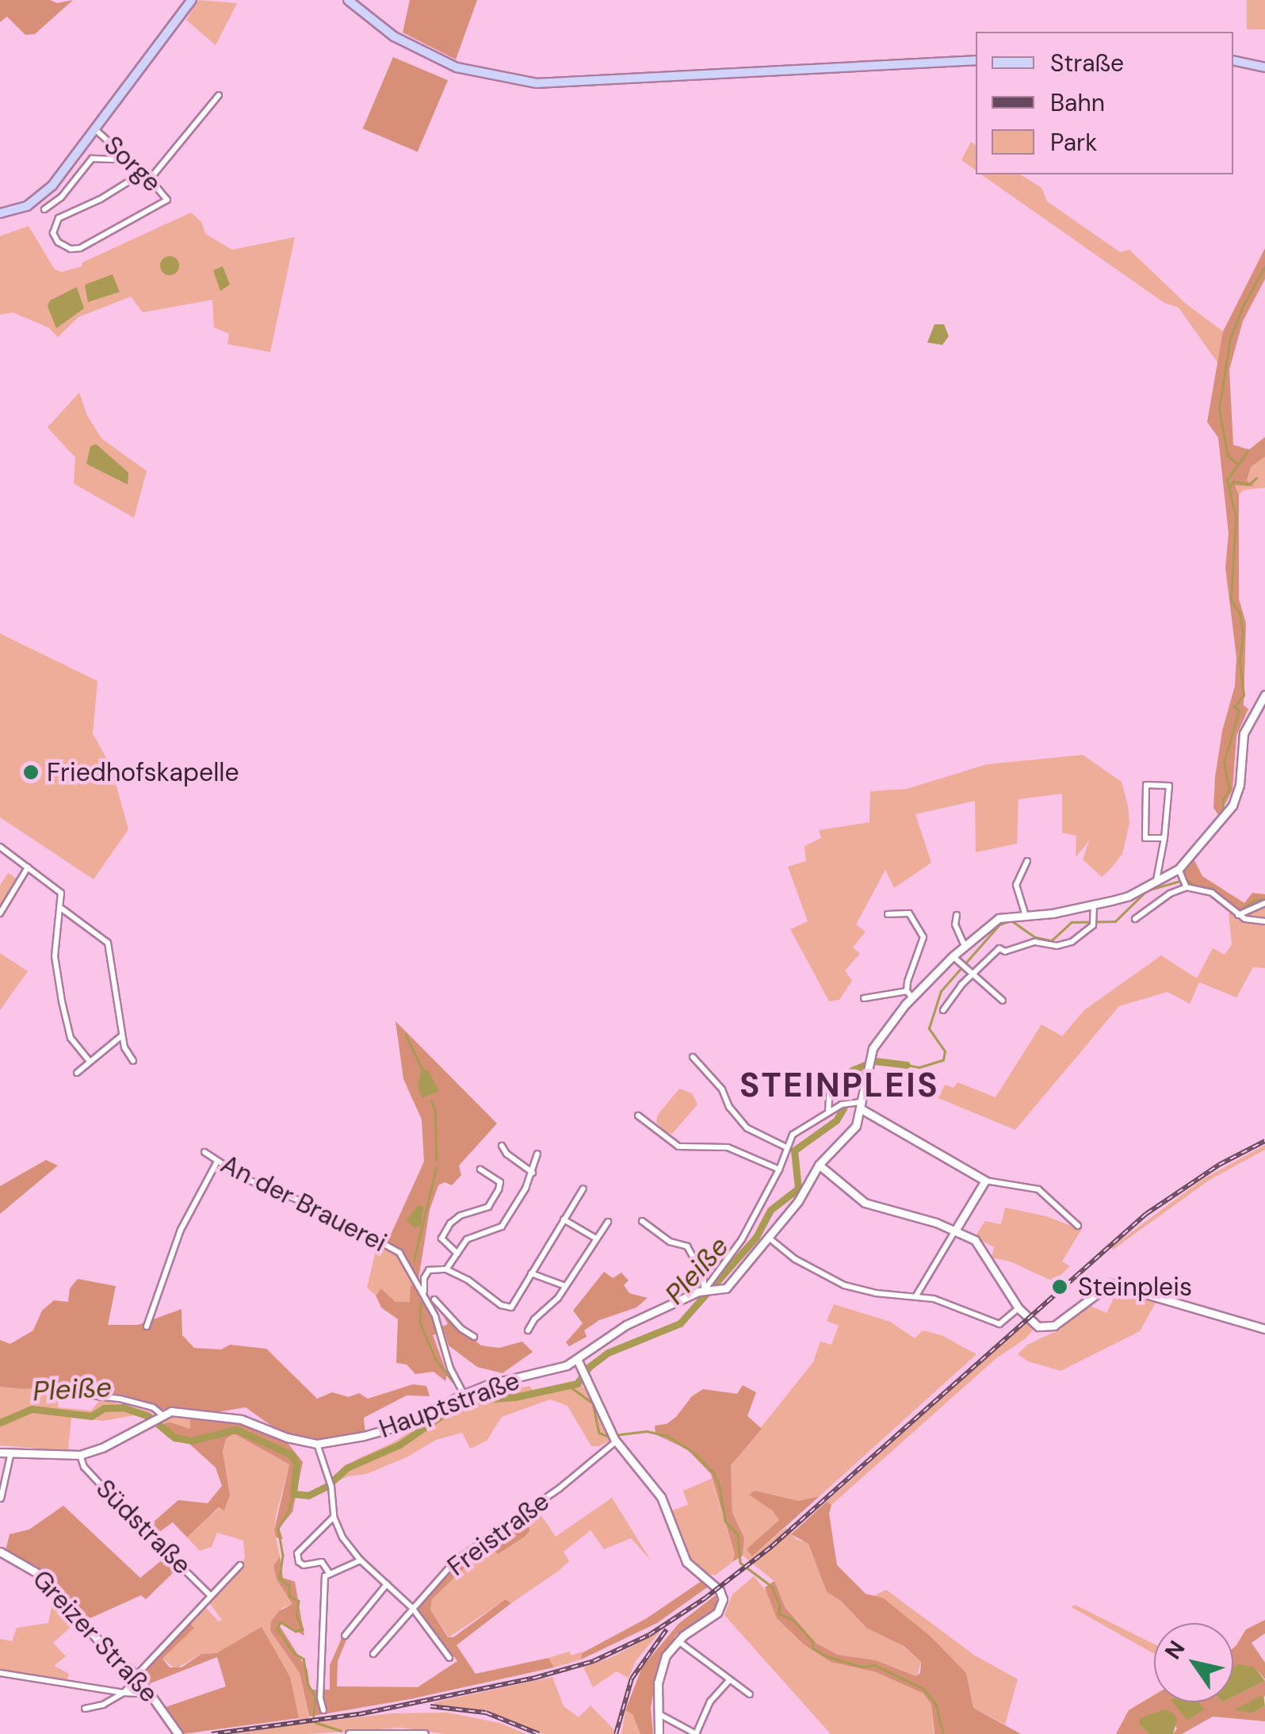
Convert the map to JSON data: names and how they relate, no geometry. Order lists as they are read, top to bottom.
{
  "streets": {
    "main road": ["Hauptstraße", "Greizer Straße"],
    "street": [
      "Sorge",
      "An der Brauerei",
      "Südstraße",
      "Freistraße"
    ]
  },
  "crossings": [
    ["An der Brauerei", "Hauptstraße"],
    ["Hauptstraße", "Südstraße"],
    ["Südstraße", "Greizer Straße"]
  ],
  "districts": ["STEINPLEIS"],
  "water": ["Pleiße"],
  "places": ["Friedhofskapelle", "Steinpleis"],
  "legend": ["Straße", "Bahn", "Park"],
  "north": "top left"
}
